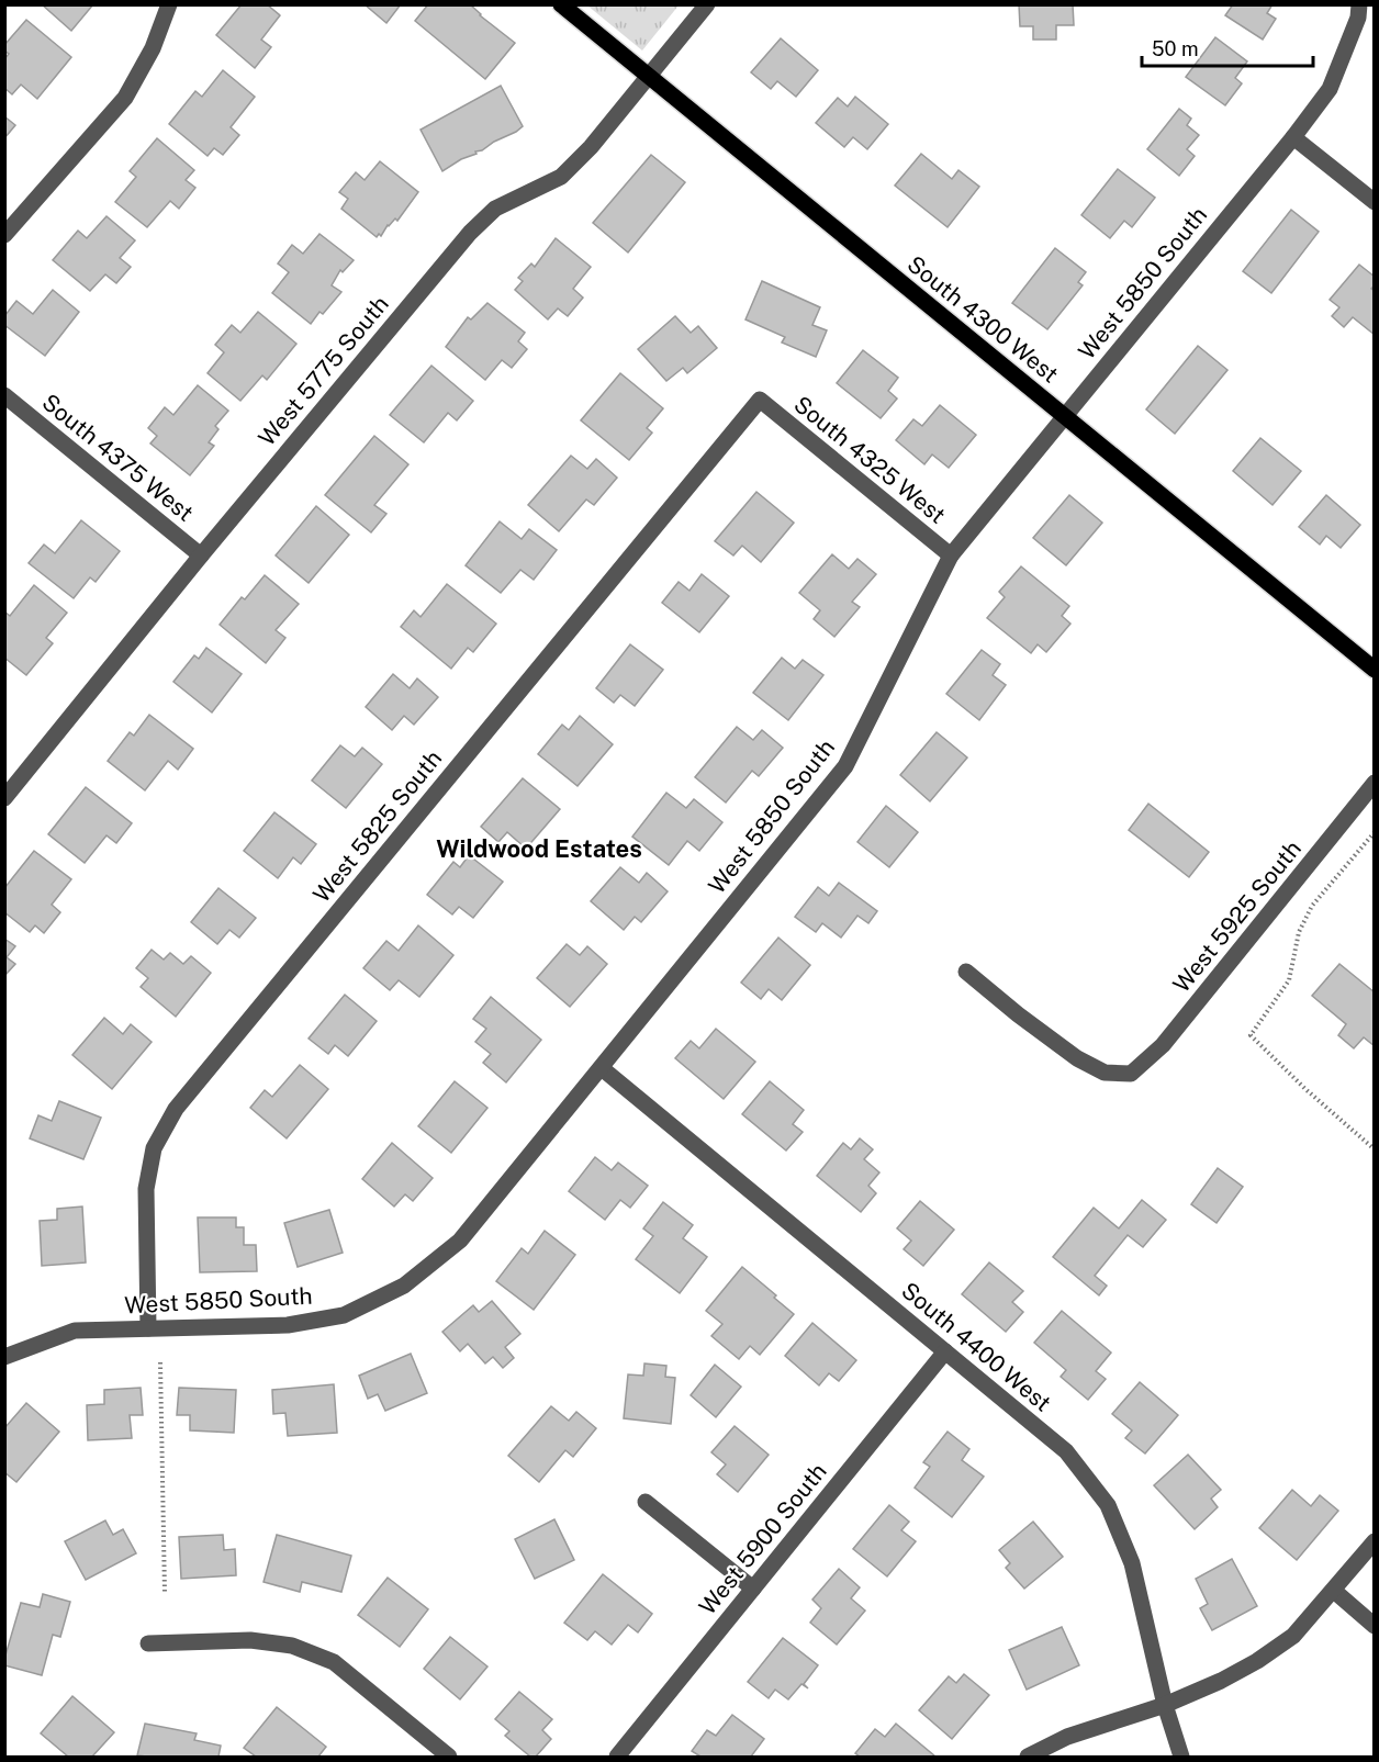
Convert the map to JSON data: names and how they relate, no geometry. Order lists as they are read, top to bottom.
{
  "streets": {
    "main road": ["South 4300 West"],
    "street": [
      "West 5850 South",
      "West 5775 South",
      "South 4375 West",
      "South 4325 West",
      "West 5825 South",
      "West 5925 South",
      "South 4400 West",
      "West 5900 South"
    ]
  },
  "crossings": [
    ["West 5850 South", "South 4300 West"],
    ["West 5850 South", "South 4325 West"],
    ["West 5850 South", "West 5825 South"],
    ["West 5850 South", "South 4400 West"],
    ["South 4300 West", "West 5775 South"],
    ["West 5775 South", "South 4375 West"],
    ["South 4325 West", "West 5825 South"],
    ["South 4400 West", "West 5900 South"]
  ],
  "districts": ["Wildwood Estates"],
  "scale_bar": "50 m"
}
